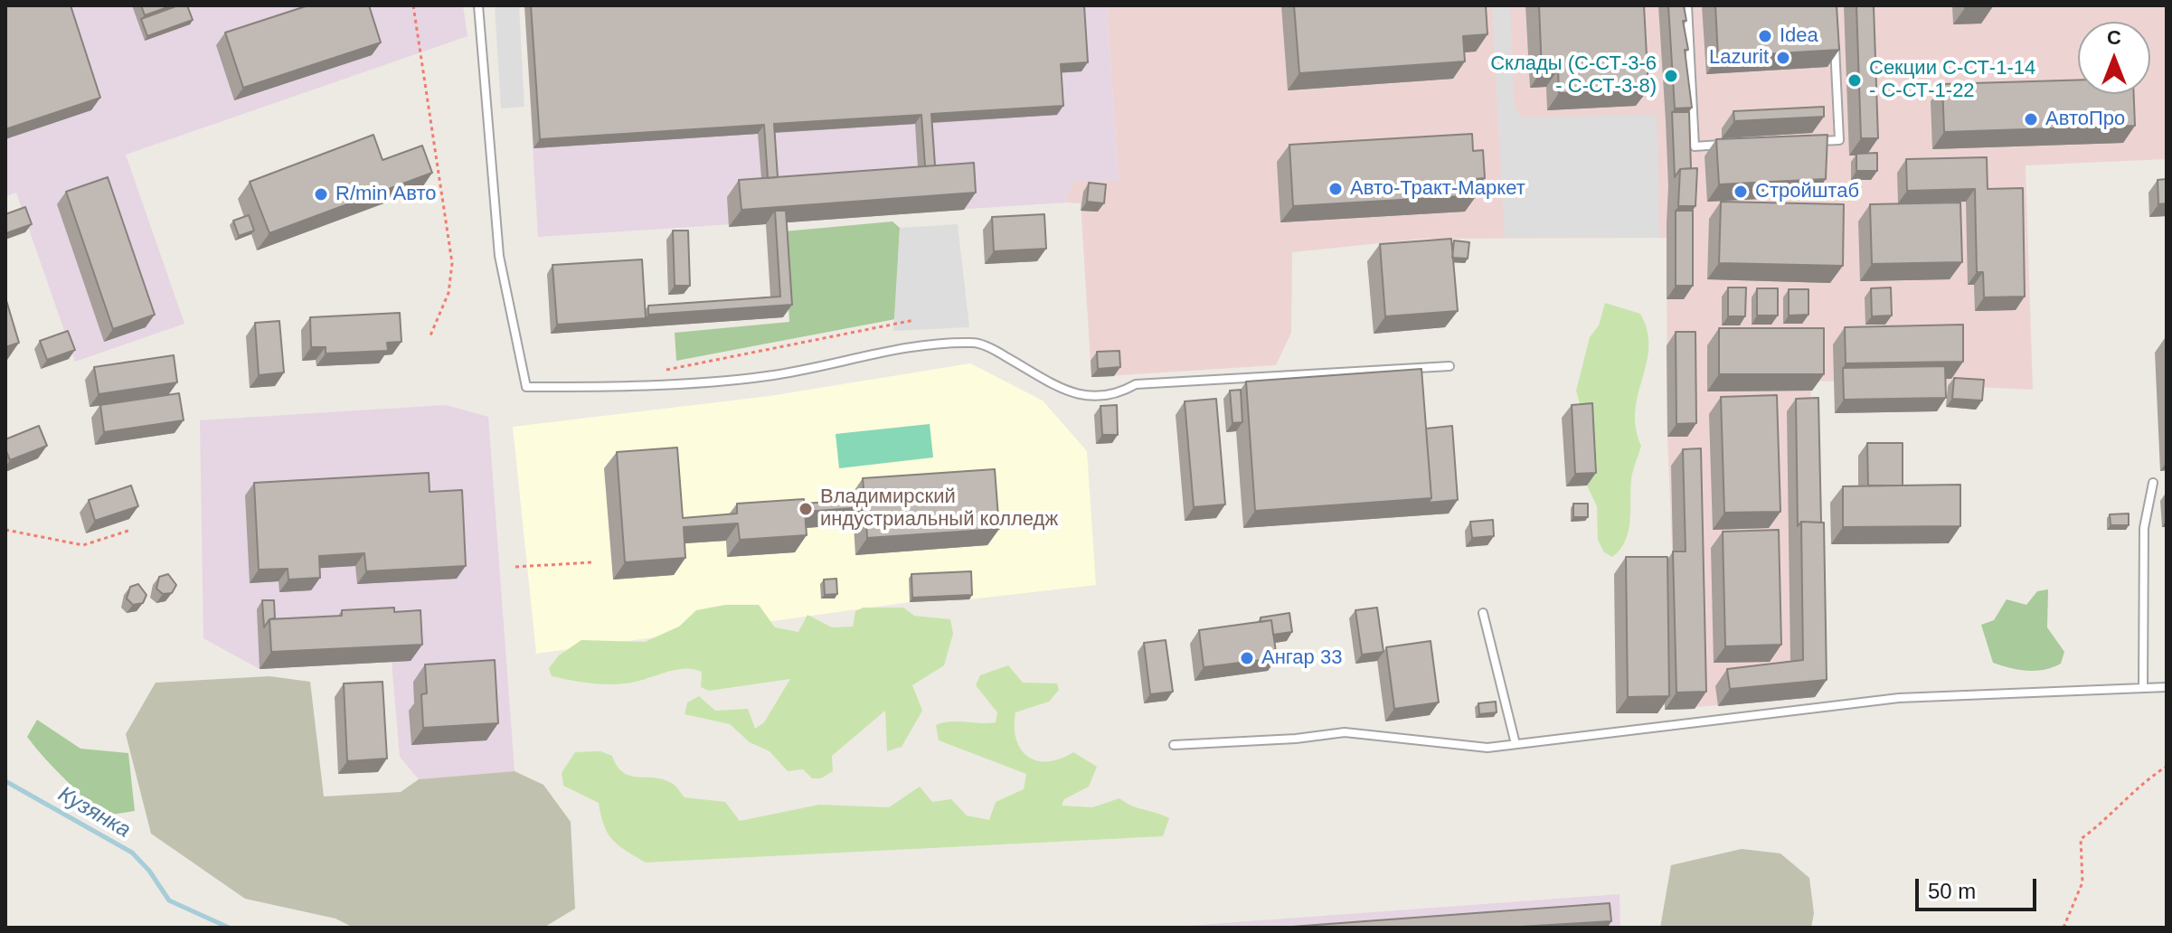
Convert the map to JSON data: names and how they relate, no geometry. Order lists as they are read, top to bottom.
{
  "water": ["Кузянка"],
  "places": [
    "Idea",
    "Lazurit",
    "Склады (С-СТ-3-6 - С-СТ-3-8)",
    "Секции С-СТ-1-14 - С-СТ-1-22",
    "АвтоПро",
    "Авто-Тракт-Маркет",
    "Стройштаб",
    "R/min Авто",
    "Владимирский индустриальный колледж",
    "Ангар 33"
  ],
  "scale_bar": "50 m",
  "north": "top"
}
